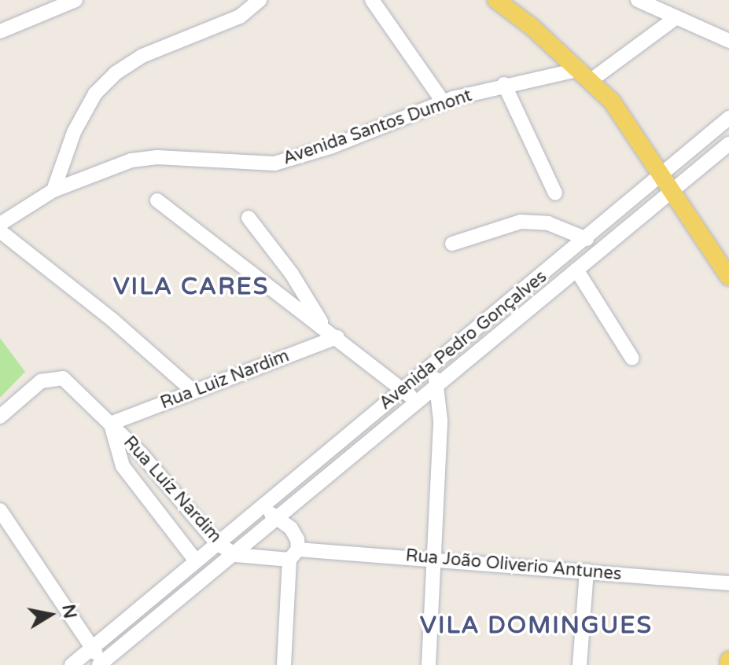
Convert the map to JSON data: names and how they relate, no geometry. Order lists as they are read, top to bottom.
{
  "streets": {
    "street": [
      "Avenida Santos Dumont",
      "Avenida Pedro Gonçalves",
      "Rua Luiz Nardim",
      "Rua Luíz Nardim",
      "Rua João Oliverio Antunes"
    ]
  },
  "crossings": [
    ["Avenida Pedro Gonçalves", "Rua Luíz Nardim"],
    ["Avenida Pedro Gonçalves", "Rua João Oliverio Antunes"],
    ["Rua Luiz Nardim", "Rua Luíz Nardim"],
    ["Rua Luíz Nardim", "Rua João Oliverio Antunes"]
  ],
  "districts": ["VILA CARES", "VILA DOMINGUES"],
  "north": "right"
}
